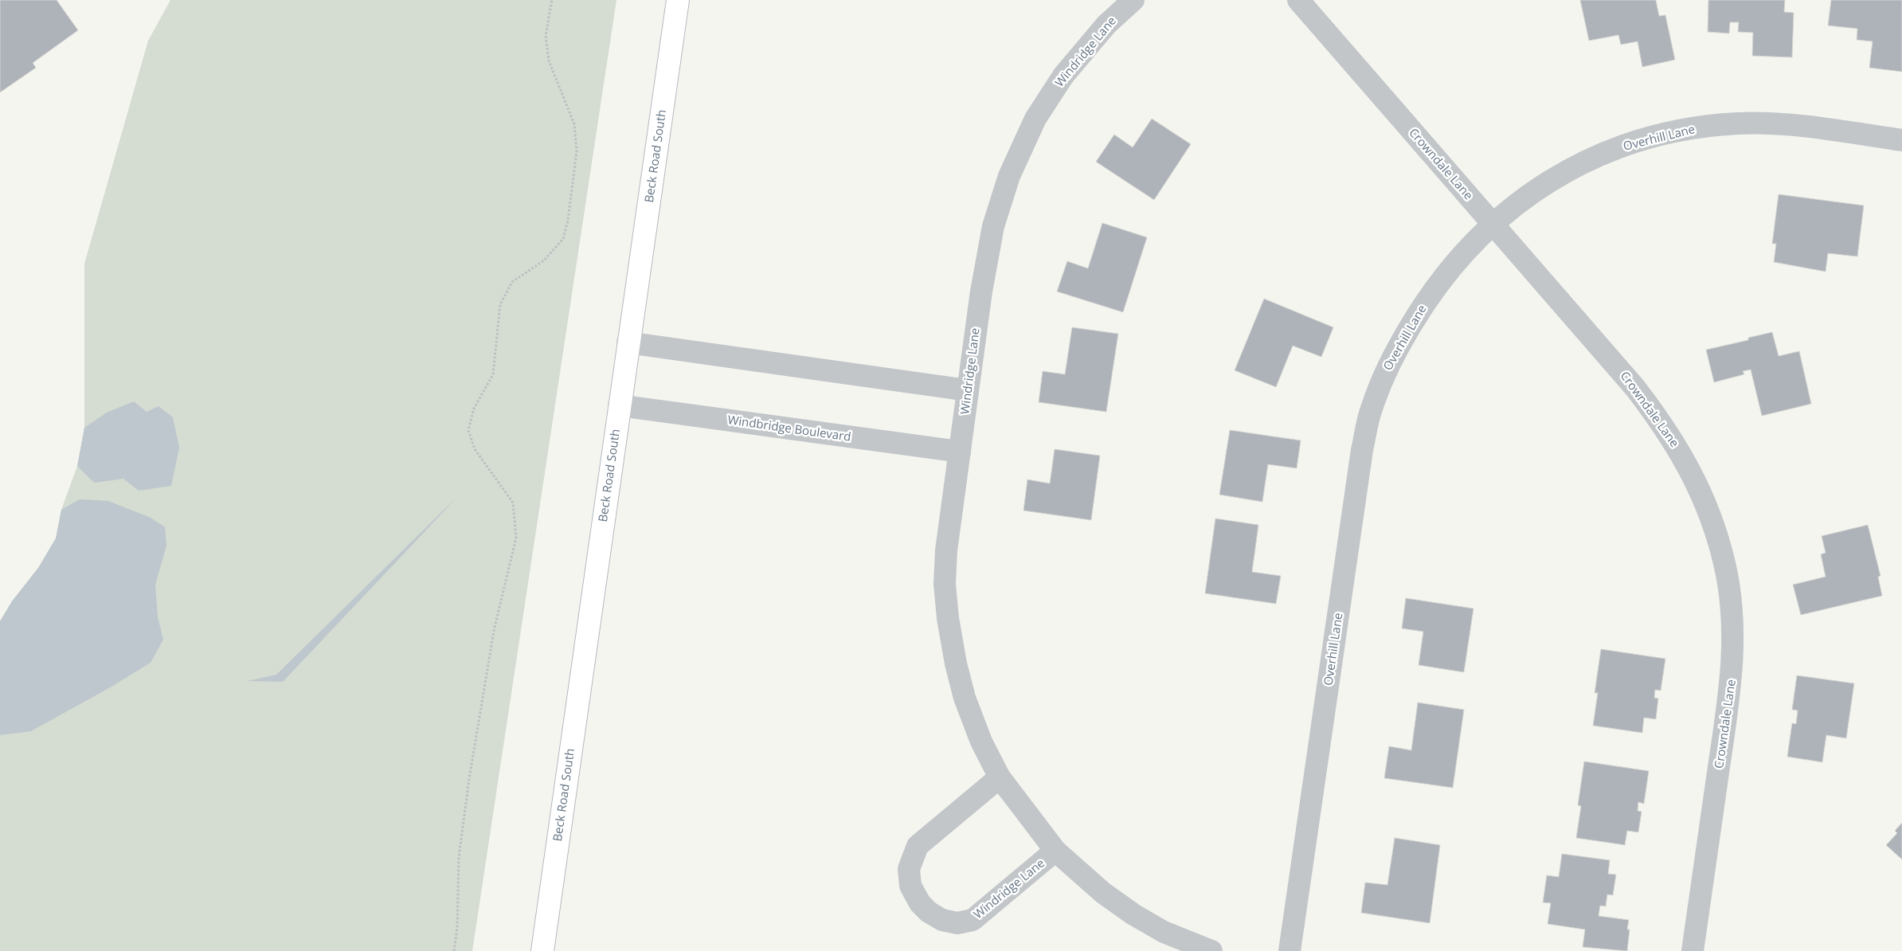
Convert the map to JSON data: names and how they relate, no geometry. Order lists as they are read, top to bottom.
{
  "streets": {
    "main road": ["Beck Road South"],
    "street": [
      "Windridge Lane",
      "Overhill Lane",
      "Crowndale Lane",
      "Windbridge Boulevard"
    ]
  },
  "crossings": [
    ["Windridge Lane", "Windbridge Boulevard"],
    ["Overhill Lane", "Crowndale Lane"],
    ["Beck Road South", "Windbridge Boulevard"]
  ]
}
